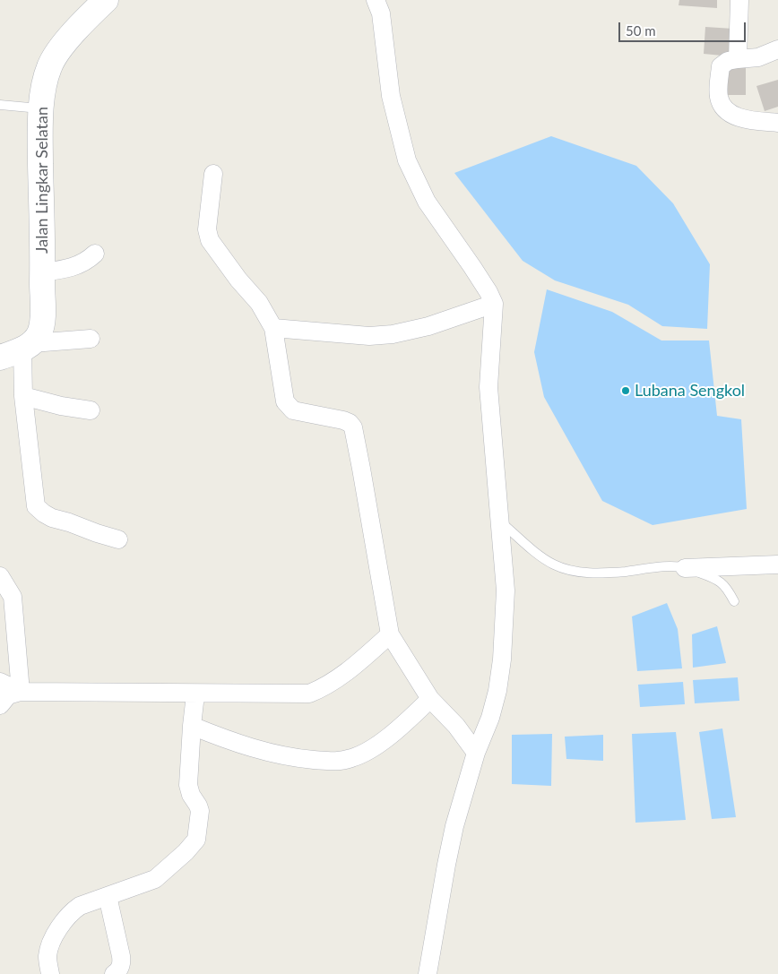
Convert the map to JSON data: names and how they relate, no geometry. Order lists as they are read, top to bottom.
{
  "streets": {
    "main road": ["Jalan Lingkar Selatan"]
  },
  "places": ["Lubana Sengkol"],
  "scale_bar": "50 m"
}
